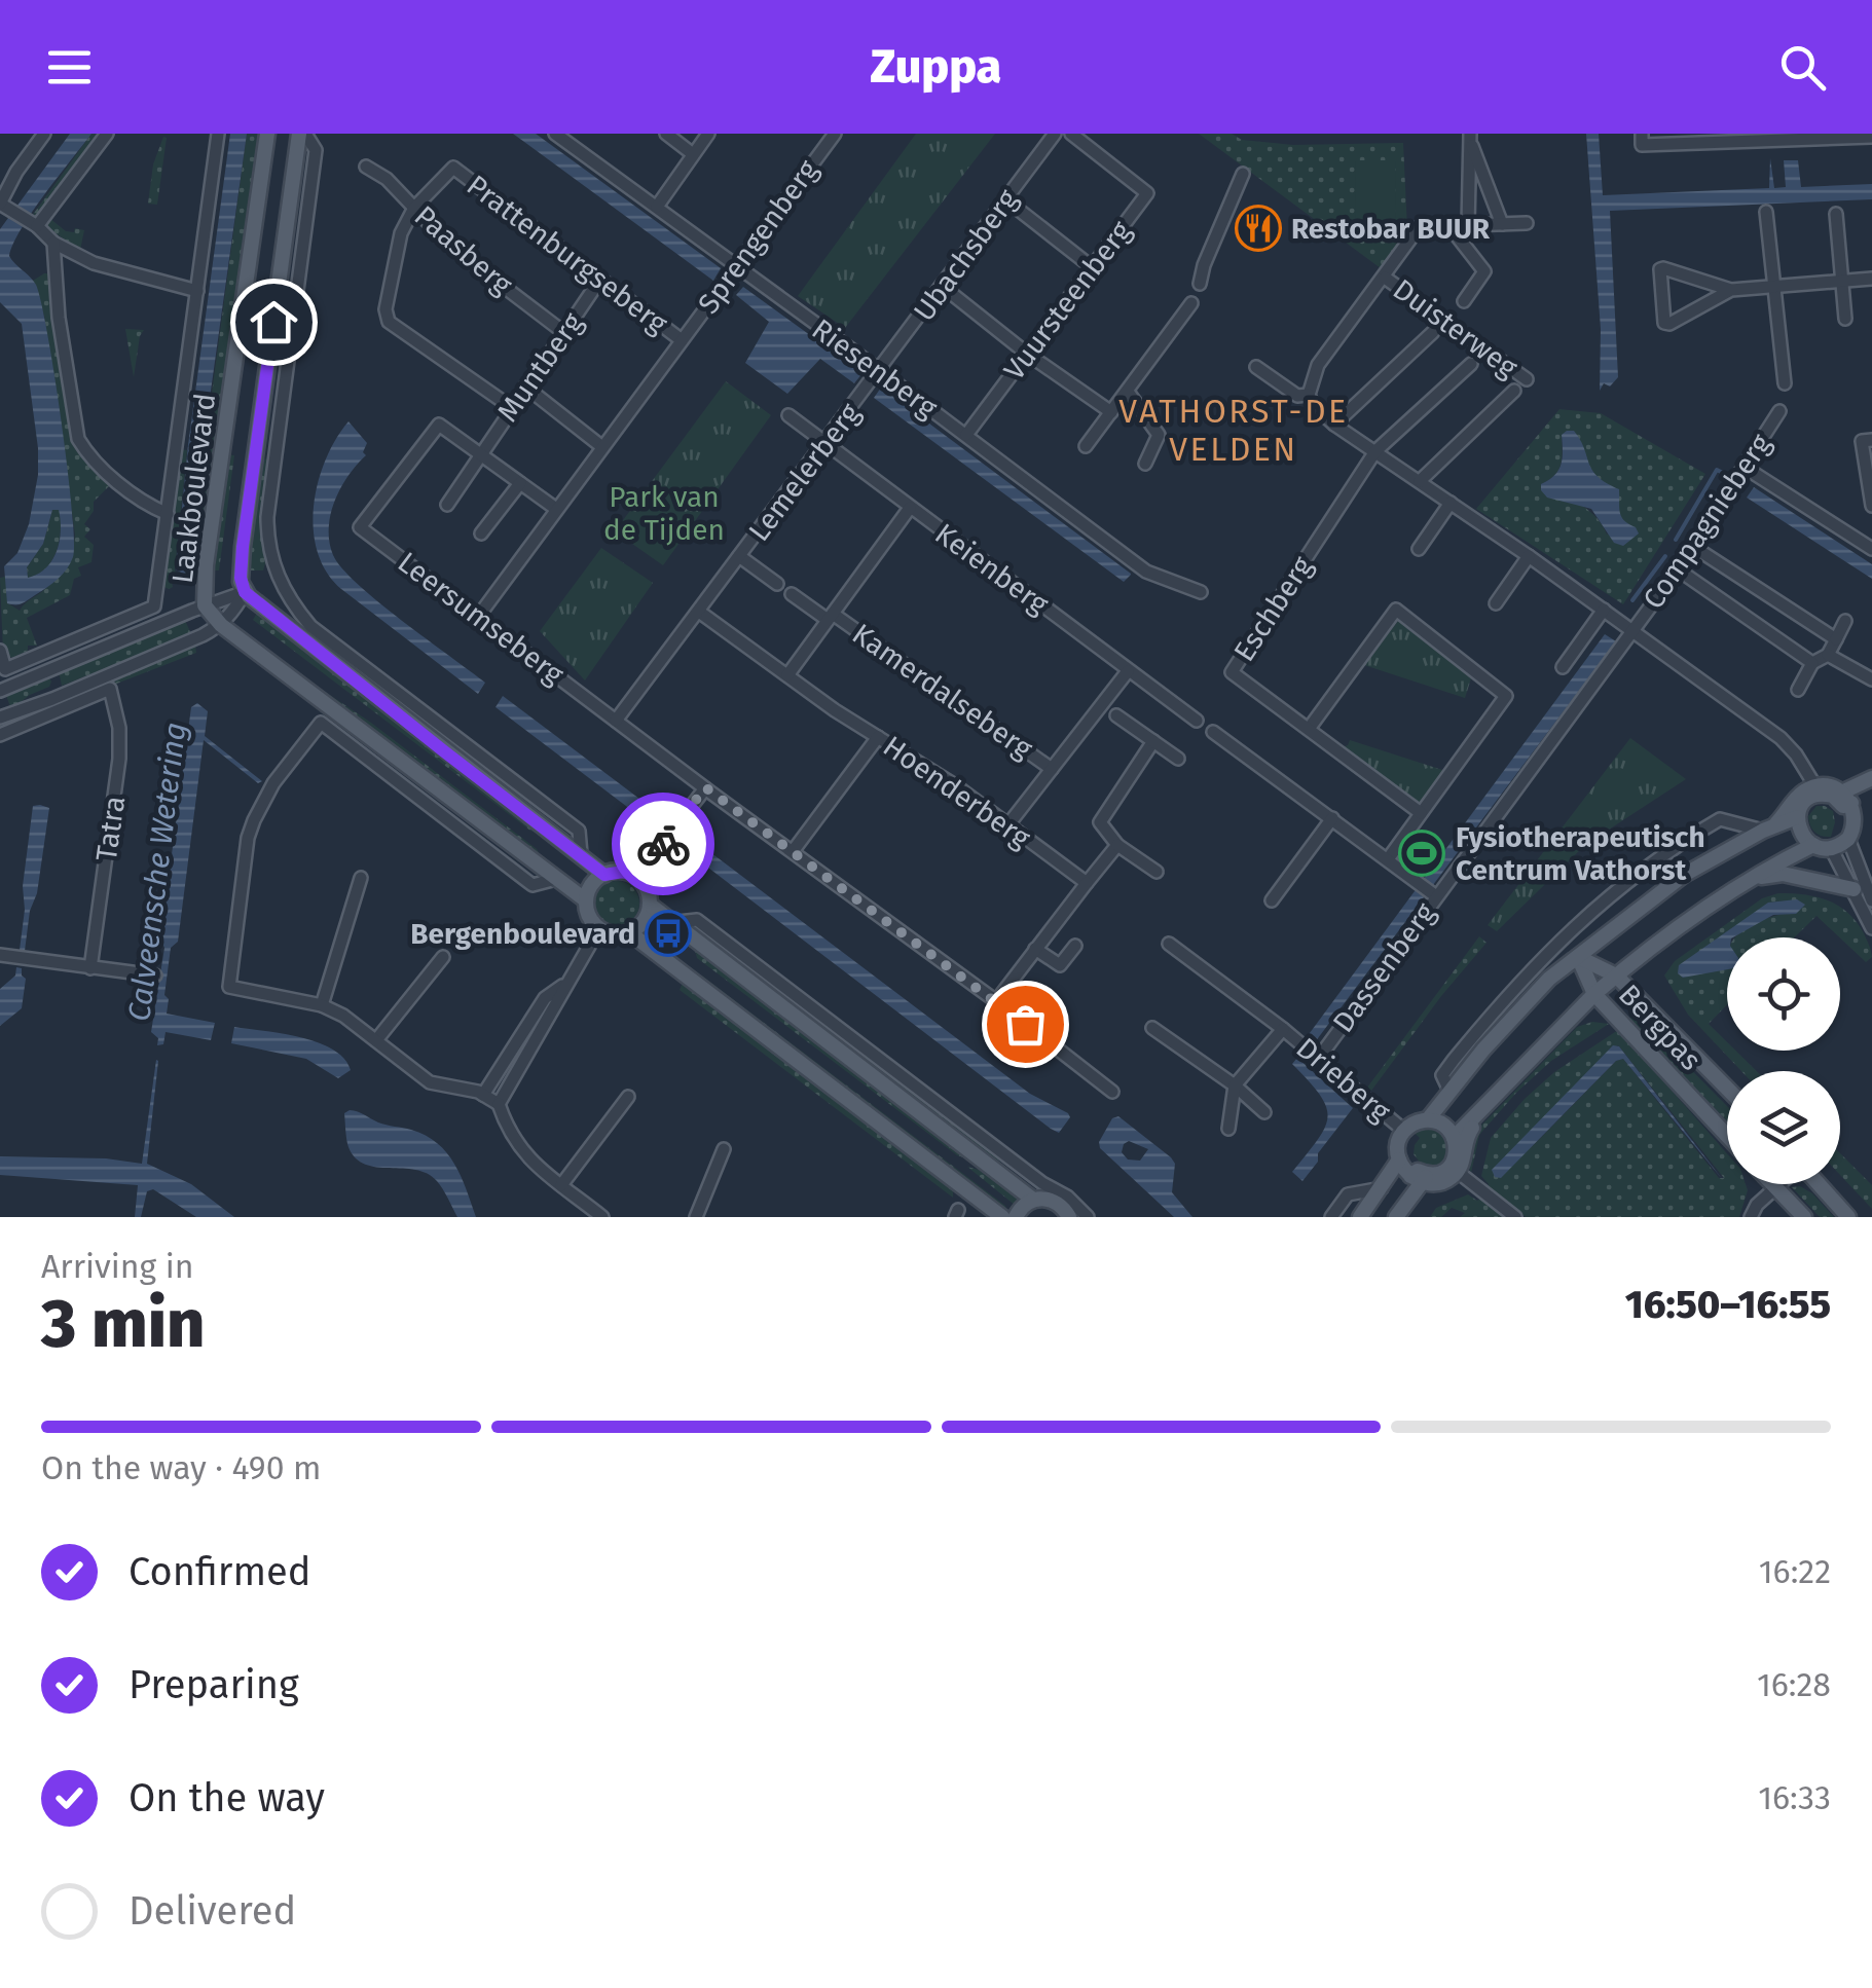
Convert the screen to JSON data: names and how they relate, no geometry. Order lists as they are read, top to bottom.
{
  "streets": {
    "main road": ["Laakboulevard", "Bergpas"],
    "street": [
      "Sprengenberg",
      "Paasberg",
      "Prattenburgseberg",
      "Ubachsberg",
      "Vuursteenberg",
      "Duisterweg",
      "Muntberg",
      "Riesenberg",
      "Lemelerberg",
      "Compagnieberg",
      "Keienberg",
      "Eschberg",
      "Leersumseberg",
      "Kamerdalseberg",
      "Hoenderberg",
      "Tatra",
      "Dassenberg",
      "Drieberg"
    ]
  },
  "crossings": [
    ["Sprengenberg", "Prattenburgseberg"],
    ["Sprengenberg", "Riesenberg"],
    ["Sprengenberg", "Leersumseberg"],
    ["Paasberg", "Prattenburgseberg"],
    ["Paasberg", "Muntberg"],
    ["Prattenburgseberg", "Muntberg"],
    ["Ubachsberg", "Riesenberg"],
    ["Ubachsberg", "Lemelerberg"],
    ["Vuursteenberg", "Riesenberg"],
    ["Muntberg", "Leersumseberg"],
    ["Riesenberg", "Lemelerberg"],
    ["Lemelerberg", "Keienberg"],
    ["Lemelerberg", "Leersumseberg"],
    ["Lemelerberg", "Hoenderberg"],
    ["Compagnieberg", "Dassenberg"],
    ["Dassenberg", "Drieberg"]
  ],
  "districts": ["VATHORST-DE VELDEN"],
  "water": ["Calveensche Wetering"],
  "parks": ["Park van de Tijden"],
  "places": {
    "restaurant": ["Restobar BUUR"],
    "sports": ["Fysiotherapeutisch Centrum Vathorst"],
    "bus stop": ["Bergenboulevard"]
  },
  "page": {
    "header": "Zuppa",
    "heading": ["3 min", "Arriving in", "16:50–16:55"],
    "bar": "On the way · 490 m",
    "list": [
      ["Confirmed", "16:22"],
      ["Preparing", "16:28"],
      ["On the way", "16:33"],
      "Delivered"
    ]
  }
}
